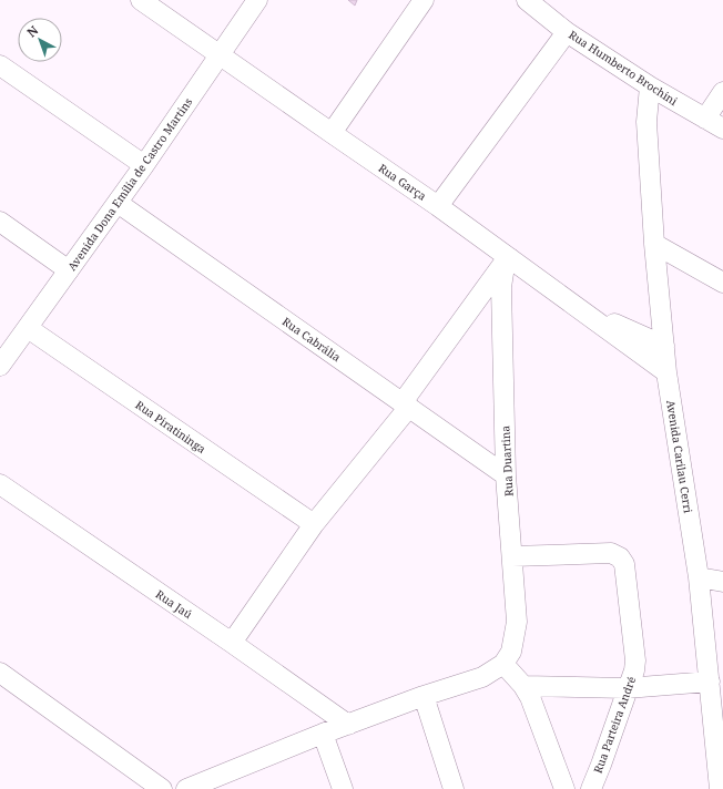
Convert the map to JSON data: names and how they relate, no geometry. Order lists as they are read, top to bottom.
{
  "streets": {
    "street": [
      "Rua Humberto Brochini",
      "Rua Garça",
      "Avenida Dona Emilia de Castro Martins",
      "Rua Cabrália",
      "Rua Piratininga",
      "Avenida Carilau Cerri",
      "Rua Duartina",
      "Rua Jaú",
      "Rua Parteira André"
    ]
  },
  "crossings": [
    ["Rua Humberto Brochini", "Avenida Carilau Cerri"],
    ["Rua Garça", "Avenida Dona Emilia de Castro Martins"],
    ["Rua Garça", "Avenida Carilau Cerri"],
    ["Rua Garça", "Rua Duartina"],
    ["Avenida Dona Emilia de Castro Martins", "Rua Cabrália"],
    ["Avenida Dona Emilia de Castro Martins", "Rua Piratininga"],
    ["Rua Cabrália", "Rua Duartina"],
    ["Rua Duartina", "Rua Parteira André"]
  ],
  "north": "top left"
}
